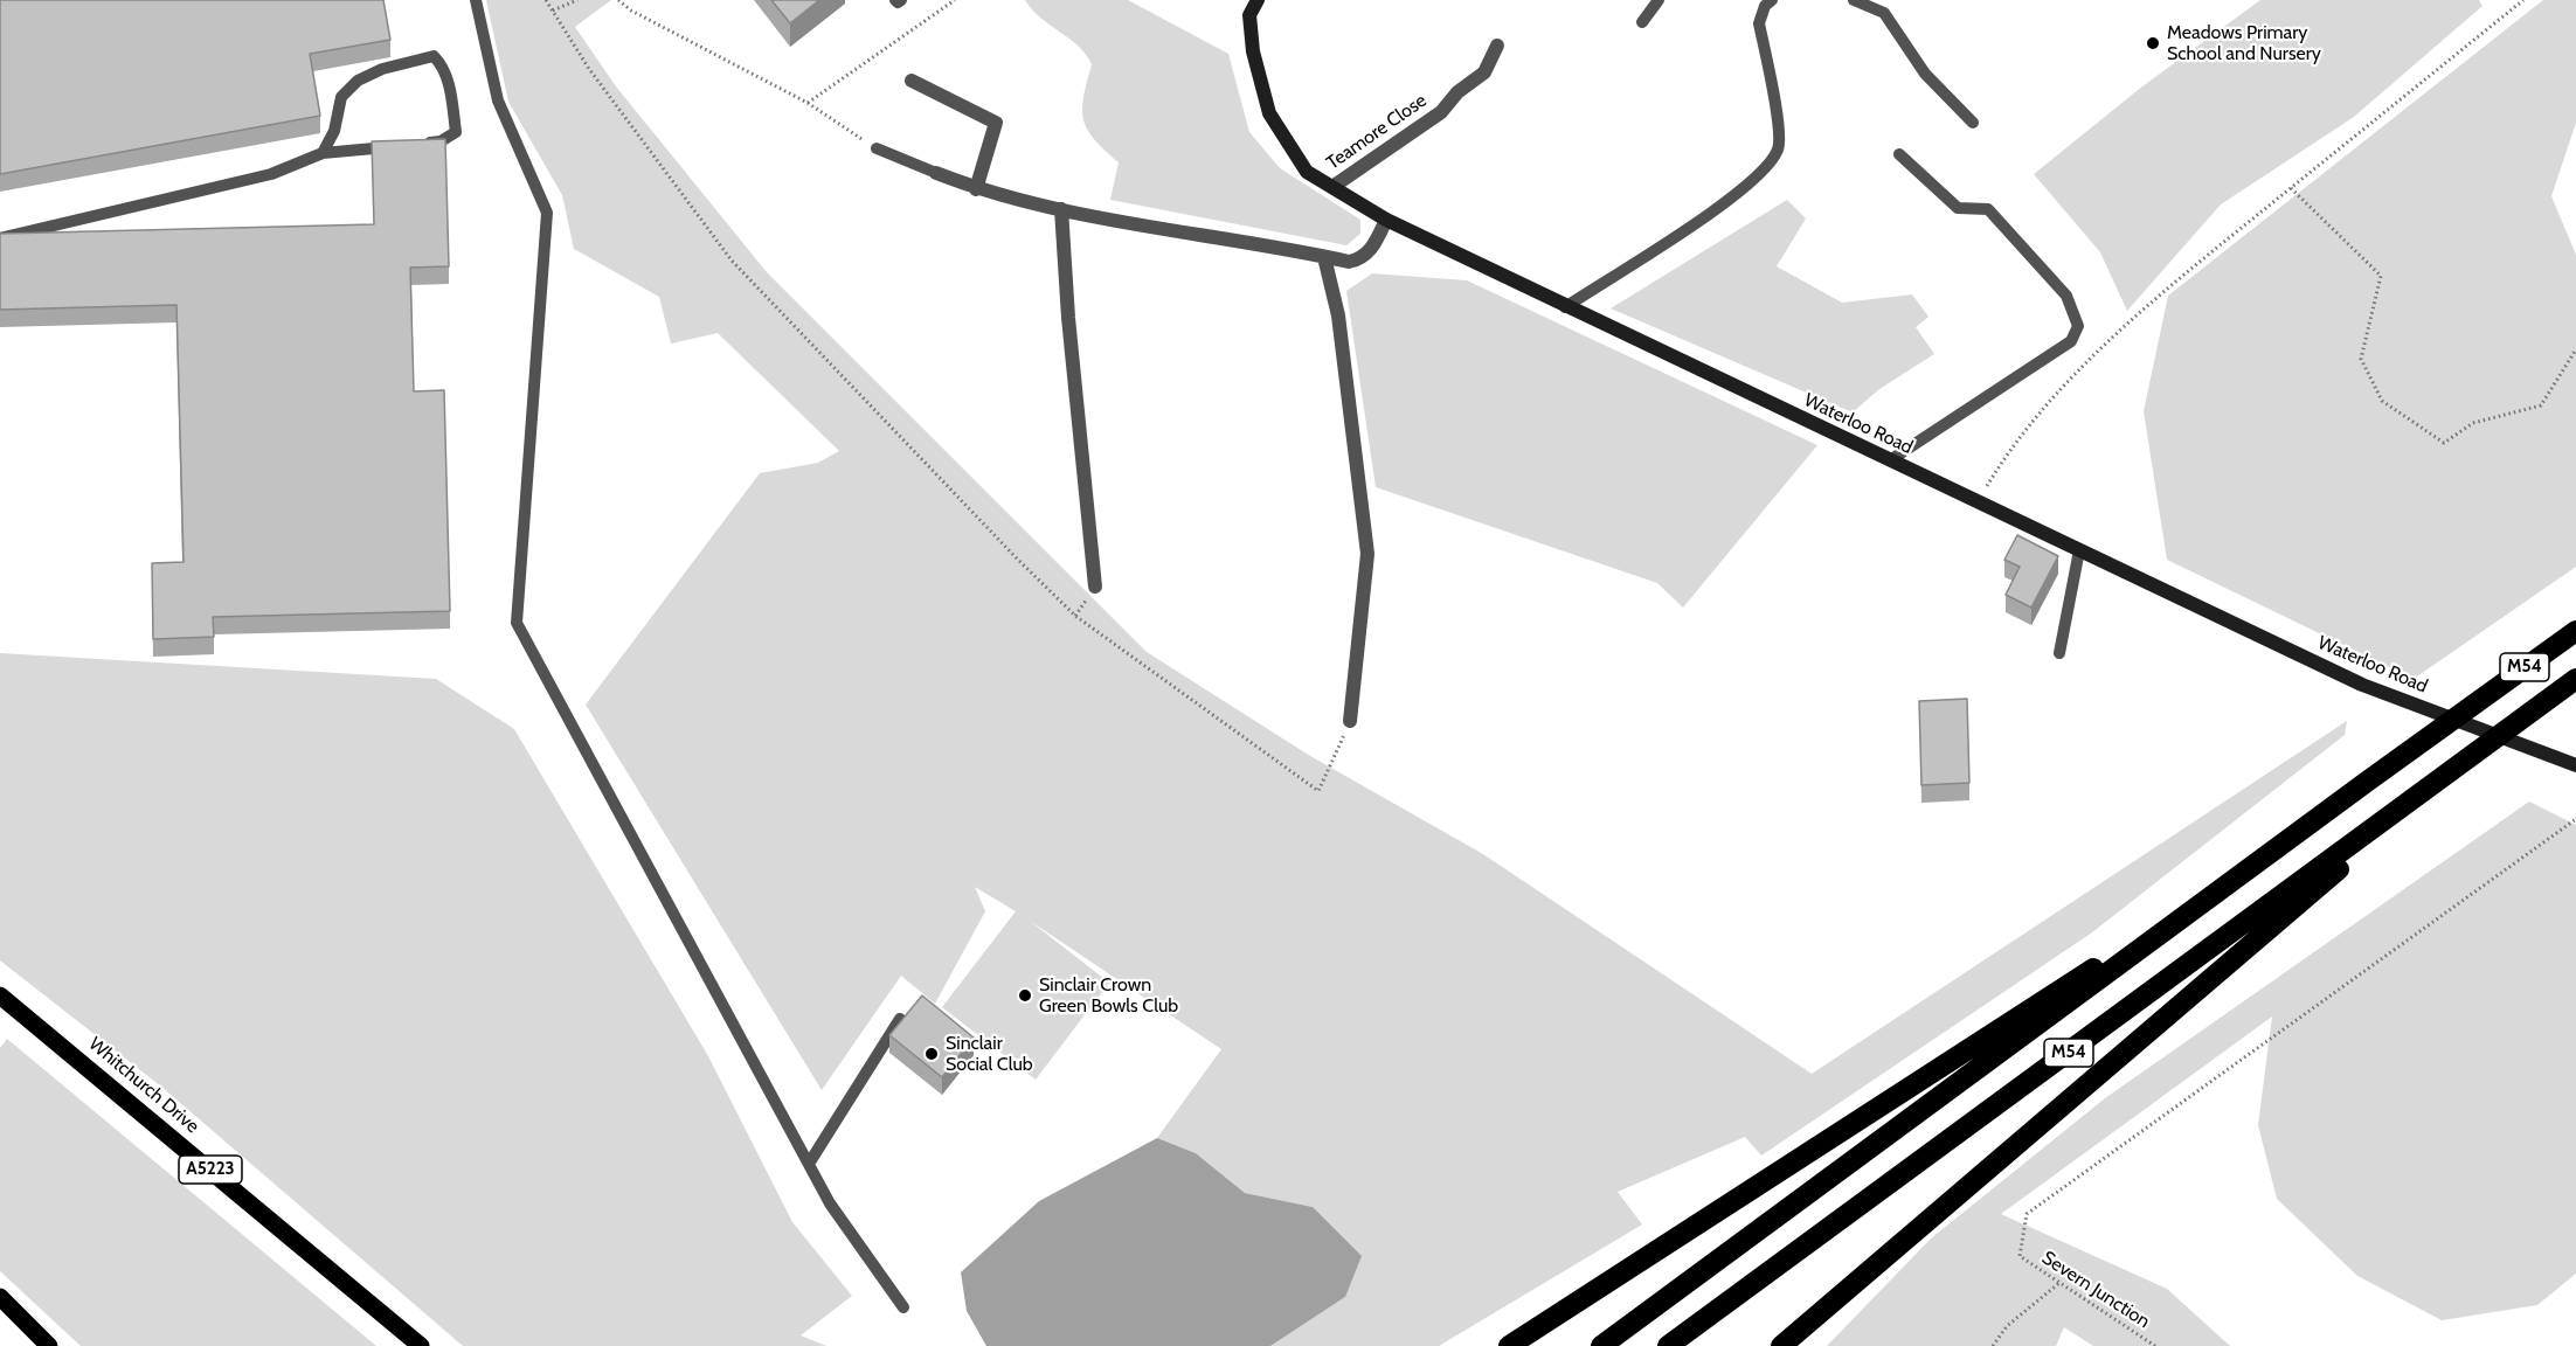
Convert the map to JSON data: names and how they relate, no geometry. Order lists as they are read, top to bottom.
{
  "streets": {
    "highway": ["M54"],
    "main road": ["Whitchurch Drive", "A5223"],
    "street": ["Teamore Close", "Waterloo Road"],
    "path": ["Severn Junction"]
  },
  "crossings": [
    ["Teamore Close", "Waterloo Road"]
  ],
  "places": ["Meadows Primary School and Nursery", "Sinclair Crown Green Bowls Club", "Sinclair Social Club"]
}
